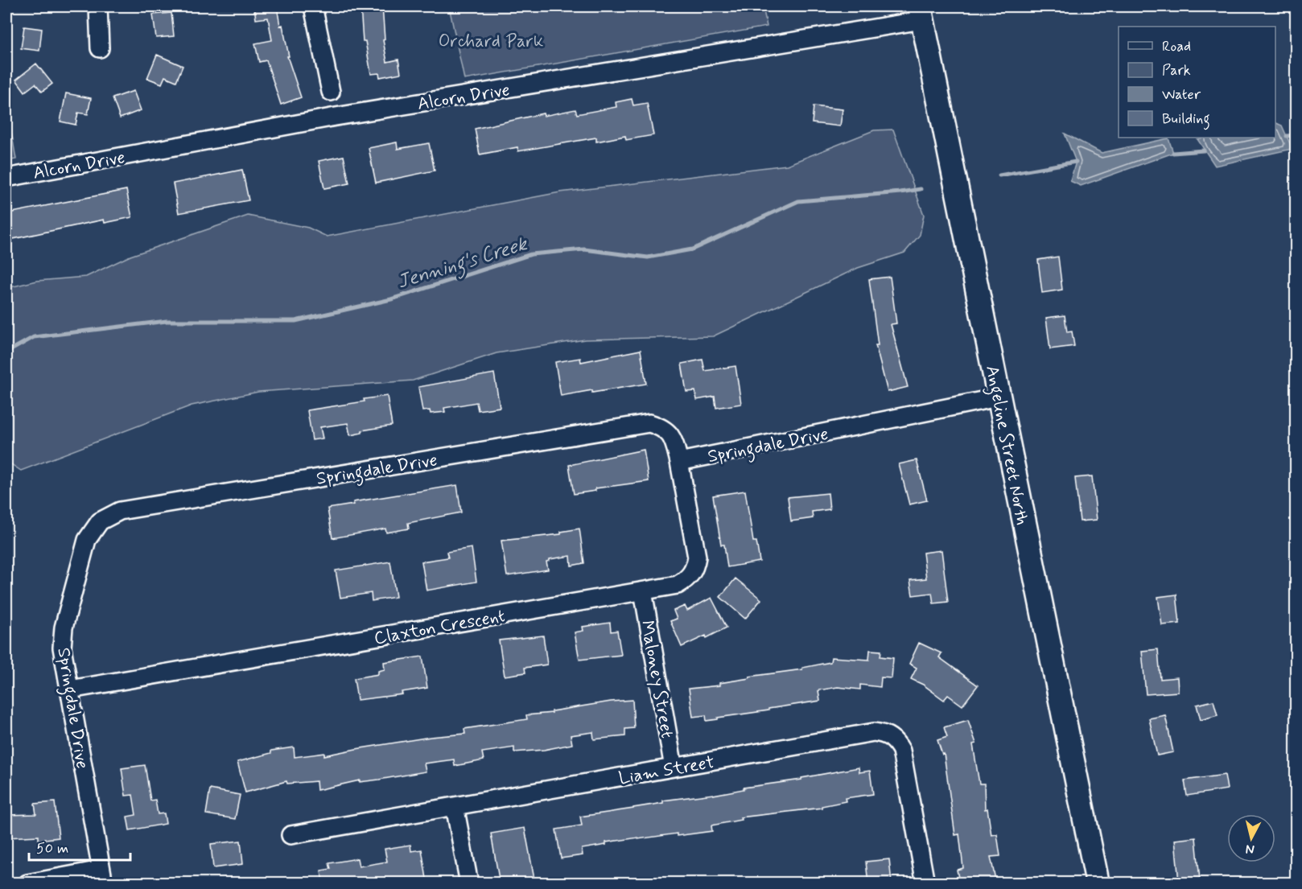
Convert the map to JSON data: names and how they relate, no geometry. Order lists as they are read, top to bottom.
{
  "streets": {
    "main road": ["Angeline Street North"],
    "street": [
      "Alcorn Drive",
      "Springdale Drive",
      "Claxton Crescent",
      "Maloney Street",
      "Liam Street"
    ]
  },
  "crossings": [
    ["Alcorn Drive", "Angeline Street North"],
    ["Springdale Drive", "Angeline Street North"],
    ["Springdale Drive", "Claxton Crescent"],
    ["Claxton Crescent", "Maloney Street"],
    ["Maloney Street", "Liam Street"]
  ],
  "water": ["Jenning's Creek"],
  "parks": ["Orchard Park"],
  "legend": [
    "Road",
    "Park",
    "Water",
    "Building"
  ],
  "scale_bar": "50 m",
  "north": "bottom"
}
